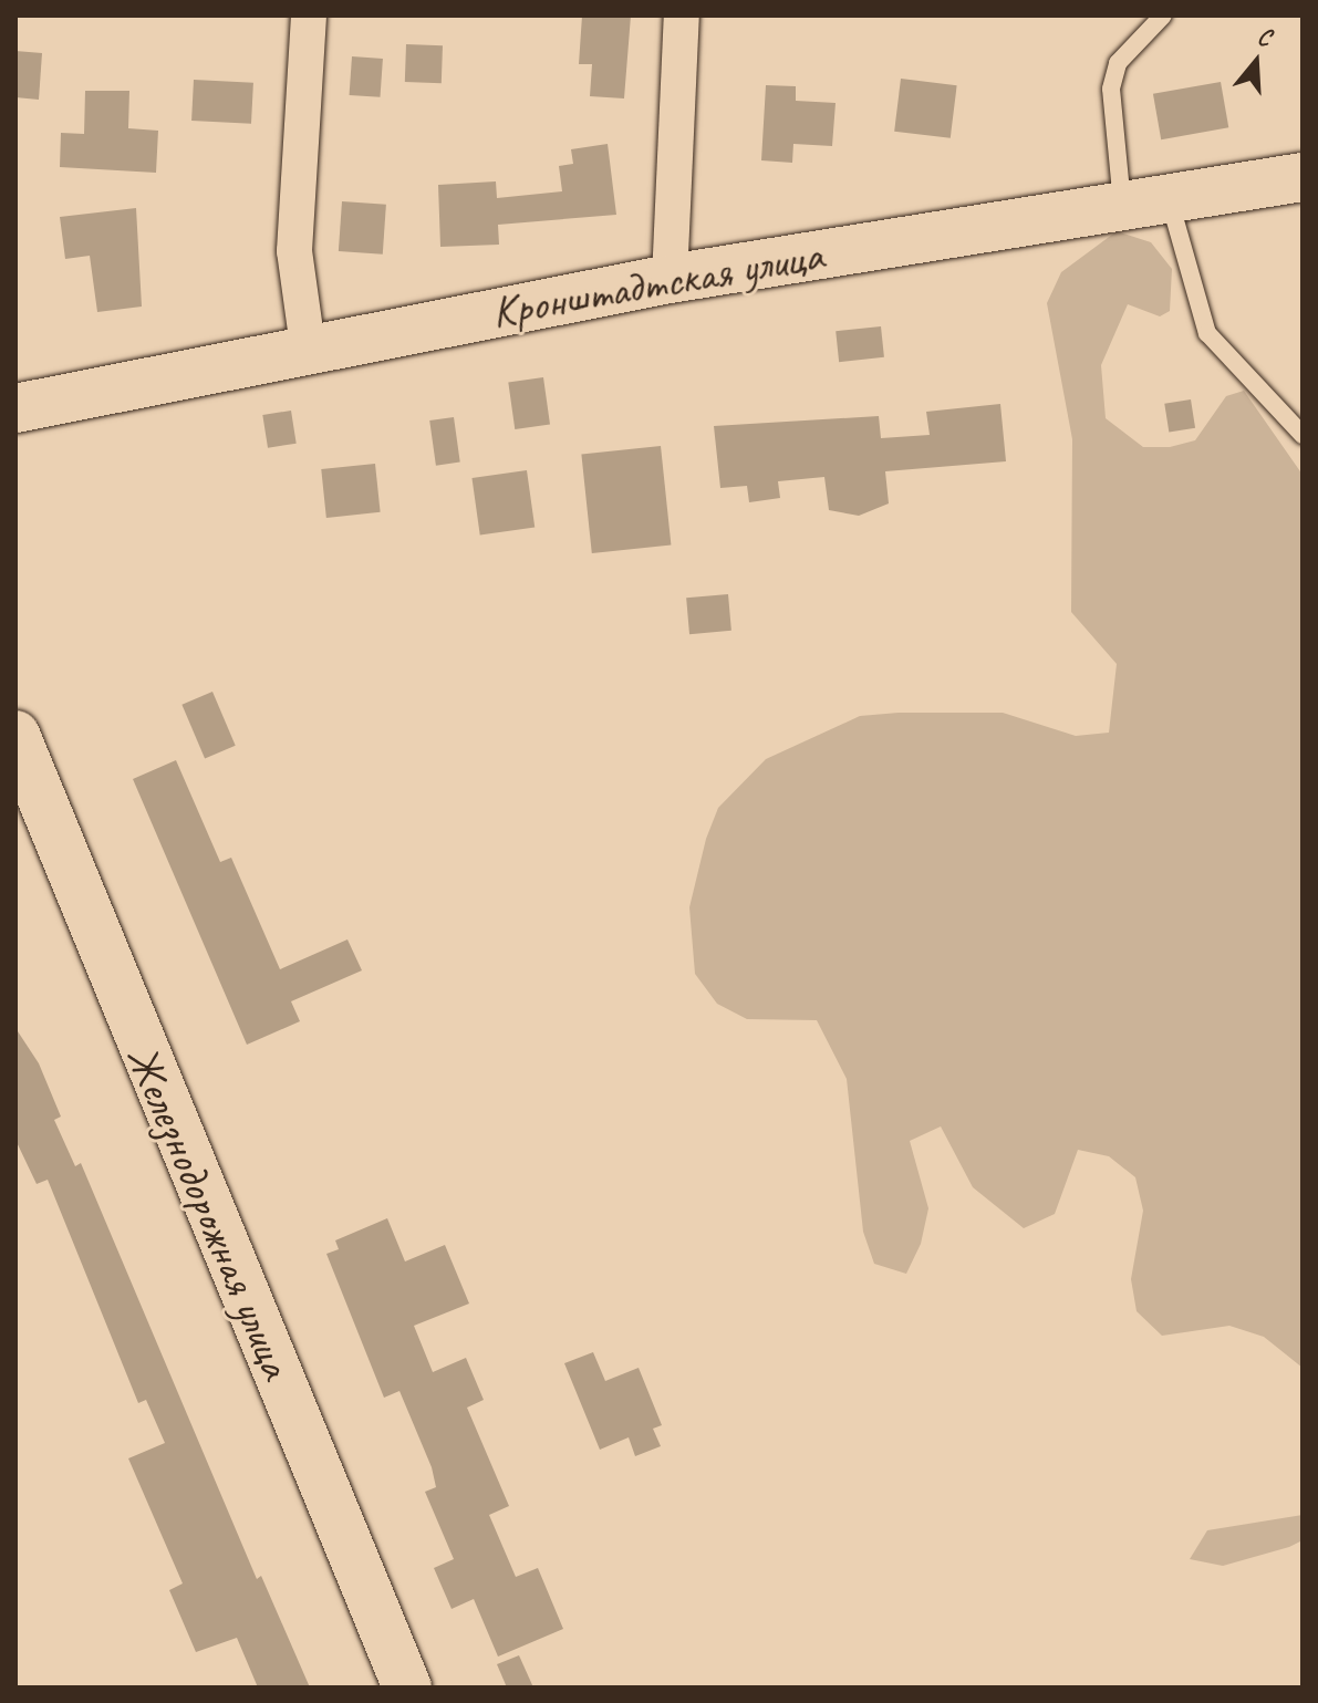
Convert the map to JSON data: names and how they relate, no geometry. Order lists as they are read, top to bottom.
{
  "streets": {
    "street": ["Кронштадтская улица", "Железнодорожная улица"]
  },
  "north": "top"
}
